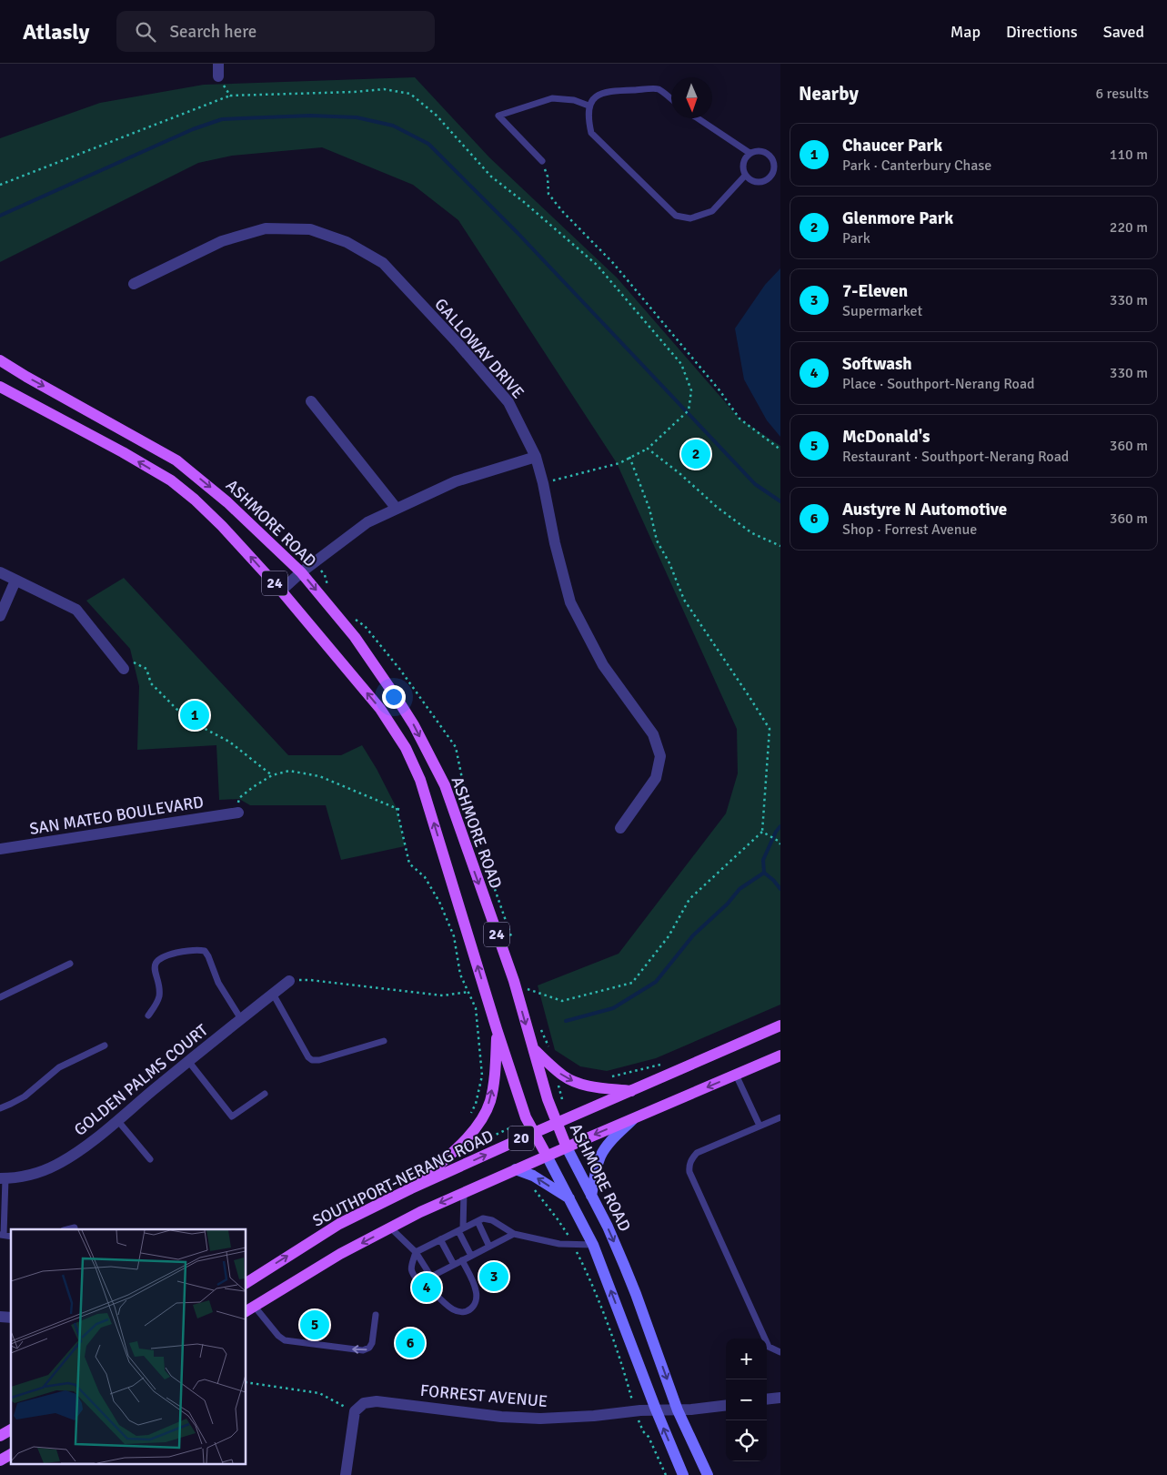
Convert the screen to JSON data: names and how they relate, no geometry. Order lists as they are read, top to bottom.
{
  "streets": {
    "main road": [
      "ASHMORE ROAD",
      "24",
      "20",
      "SOUTHPORT-NERANG ROAD"
    ],
    "street": [
      "GALLOWAY DRIVE",
      "SAN MATEO BOULEVARD",
      "GOLDEN PALMS COURT",
      "FORREST AVENUE"
    ]
  },
  "crossings": [
    ["ASHMORE ROAD", "20"],
    ["ASHMORE ROAD", "SOUTHPORT-NERANG ROAD"],
    ["ASHMORE ROAD", "FORREST AVENUE"],
    ["24", "20"],
    ["24", "SOUTHPORT-NERANG ROAD"]
  ],
  "north": "bottom",
  "page": {
    "header": "Atlasly",
    "search": "Search here",
    "nav": ["Map", "Directions", "Saved"],
    "heading": ["Nearby", "6 results"],
    "list": [
      {
        "mark": "1",
        "name": "Chaucer Park",
        "note": "Park · Canterbury Chase",
        "value": "110 m"
      },
      {
        "mark": "2",
        "name": "Glenmore Park",
        "note": "Park",
        "value": "220 m"
      },
      {
        "mark": "3",
        "name": "7-Eleven",
        "note": "Supermarket",
        "value": "330 m"
      },
      {
        "mark": "4",
        "name": "Softwash",
        "note": "Place · Southport-Nerang Road",
        "value": "330 m"
      },
      {
        "mark": "5",
        "name": "McDonald's",
        "note": "Restaurant · Southport-Nerang Road",
        "value": "360 m"
      },
      {
        "mark": "6",
        "name": "Austyre N Automotive",
        "note": "Shop · Forrest Avenue",
        "value": "360 m"
      }
    ],
    "pins": [
      "2",
      "1",
      "3",
      "4",
      "5",
      "6"
    ],
    "map_buttons": ["+", "−"]
  }
}
